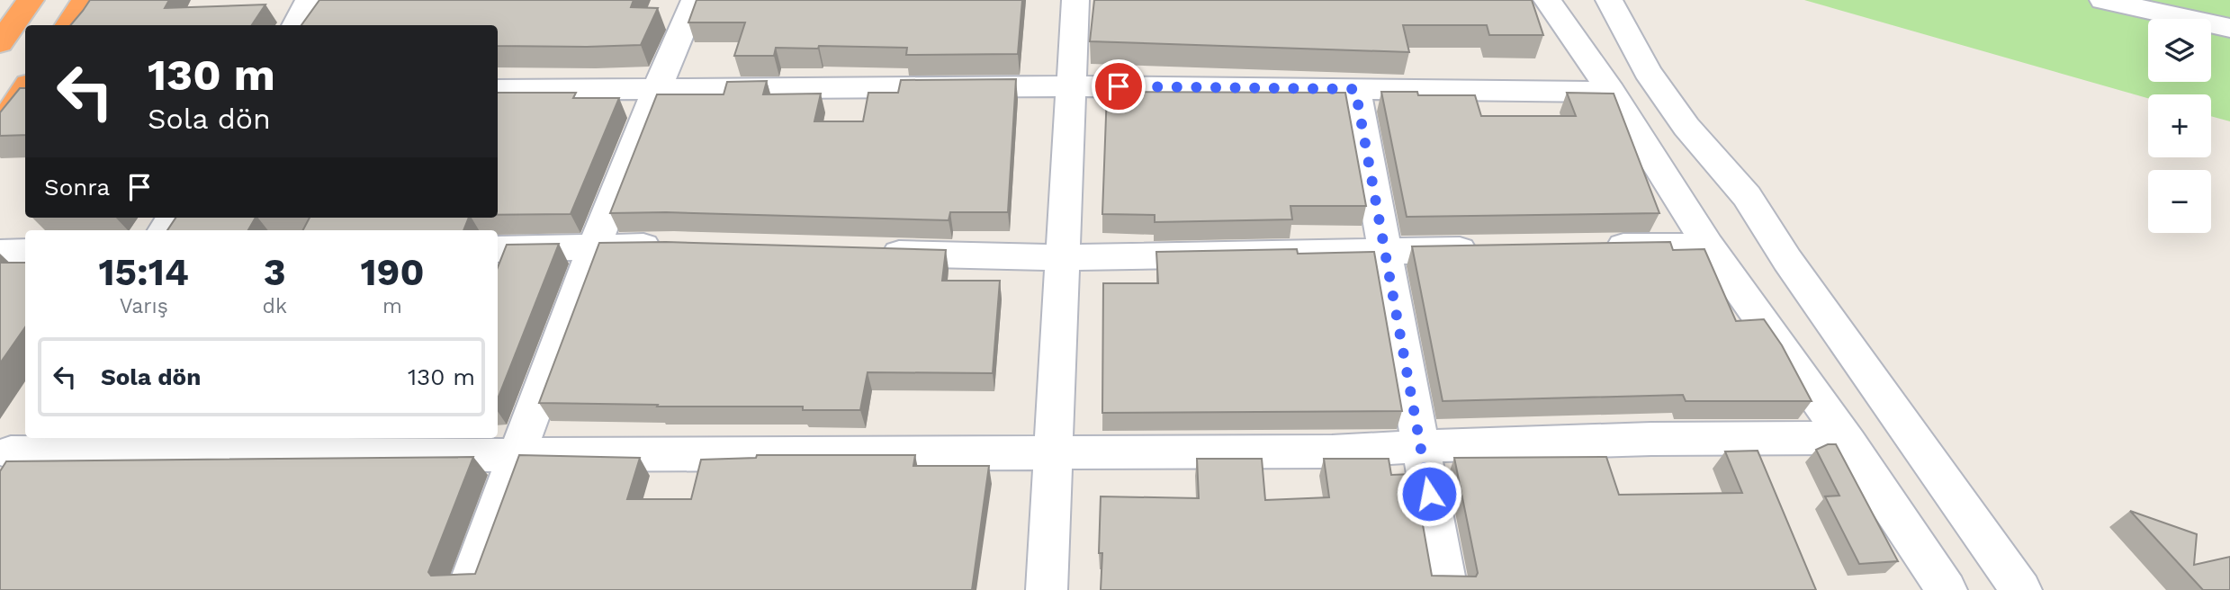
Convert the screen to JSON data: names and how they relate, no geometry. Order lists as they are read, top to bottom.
{
  "page": {
    "map_buttons": ["+", "−"],
    "turn": ["130 m", "Sola dön"],
    "then": "Sonra",
    "eta": [
      "15:14",
      "Varış",
      "3",
      "dk",
      "190",
      "m"
    ],
    "list": [
      {
        "name": "Sola dön",
        "value": "130 m"
      }
    ]
  }
}
